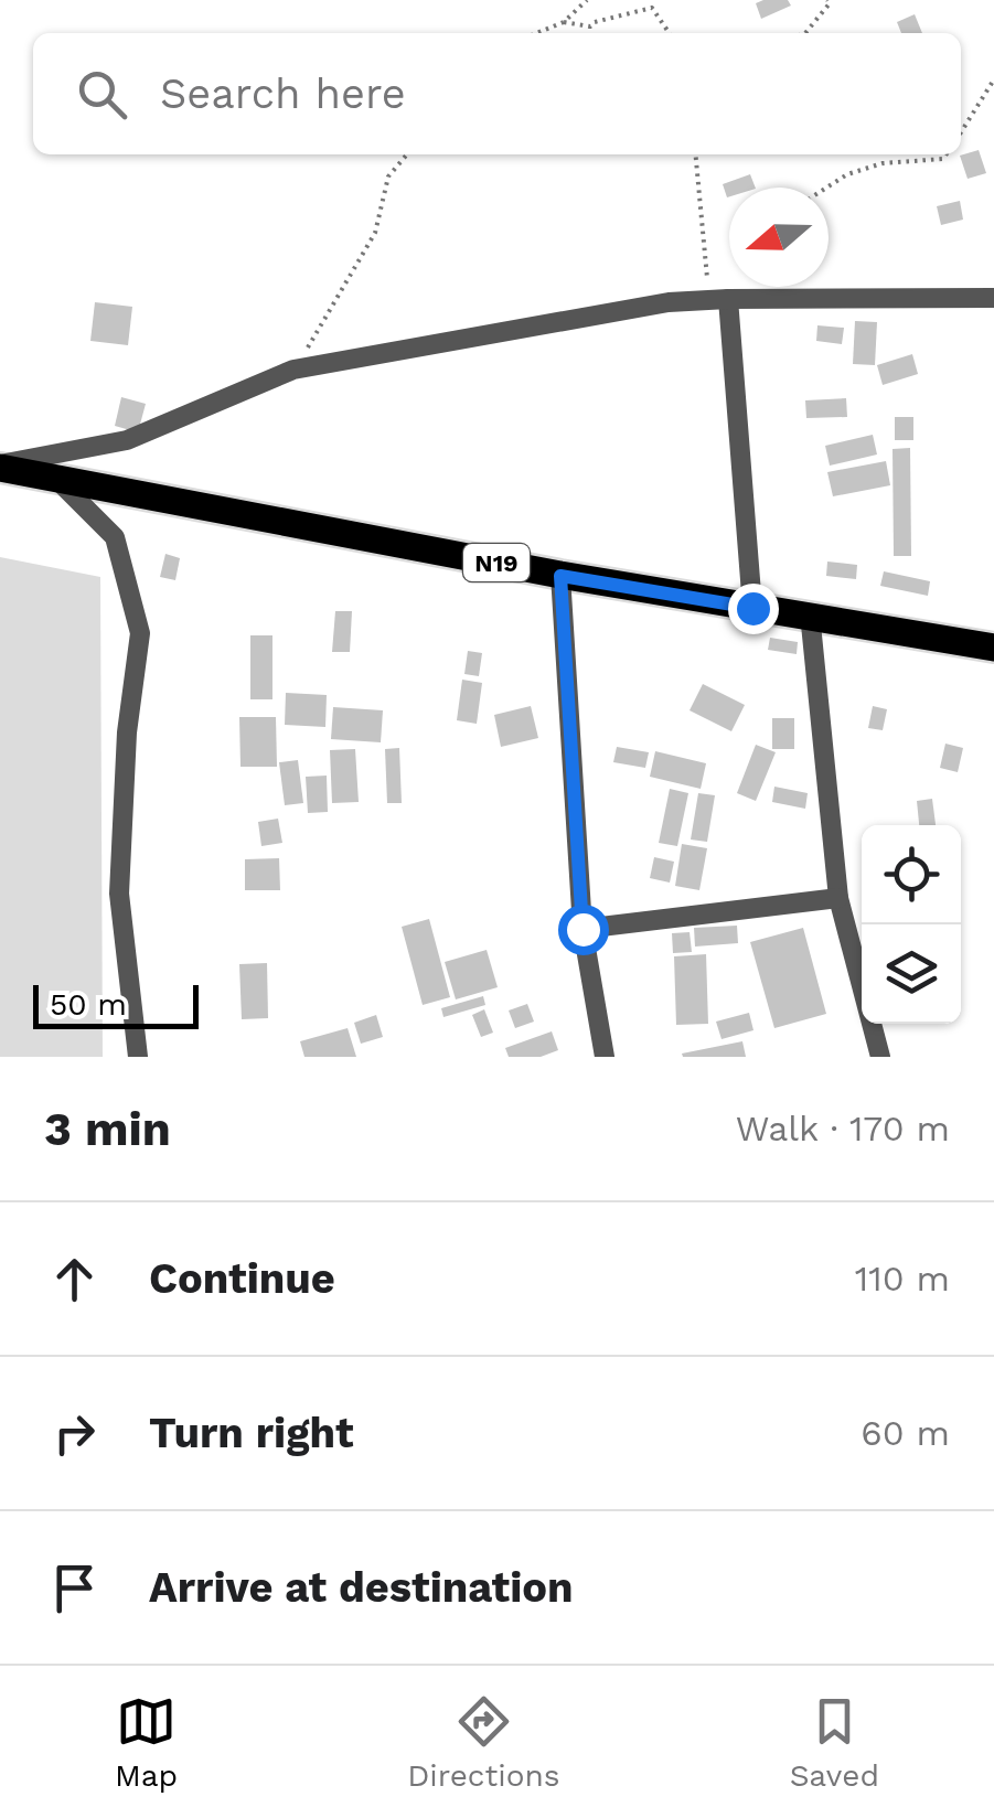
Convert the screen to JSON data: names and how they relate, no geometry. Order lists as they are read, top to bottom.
{
  "streets": {
    "main road": ["N19"]
  },
  "scale_bar": "50 m",
  "north": "left",
  "page": {
    "search": "Search here",
    "scale": "50 m",
    "heading": ["3 min", "Walk · 170 m"],
    "list": [
      ["Continue", "110 m"],
      ["Turn right", "60 m"],
      "Arrive at destination"
    ],
    "nav": ["Map", "Directions", "Saved"]
  }
}
